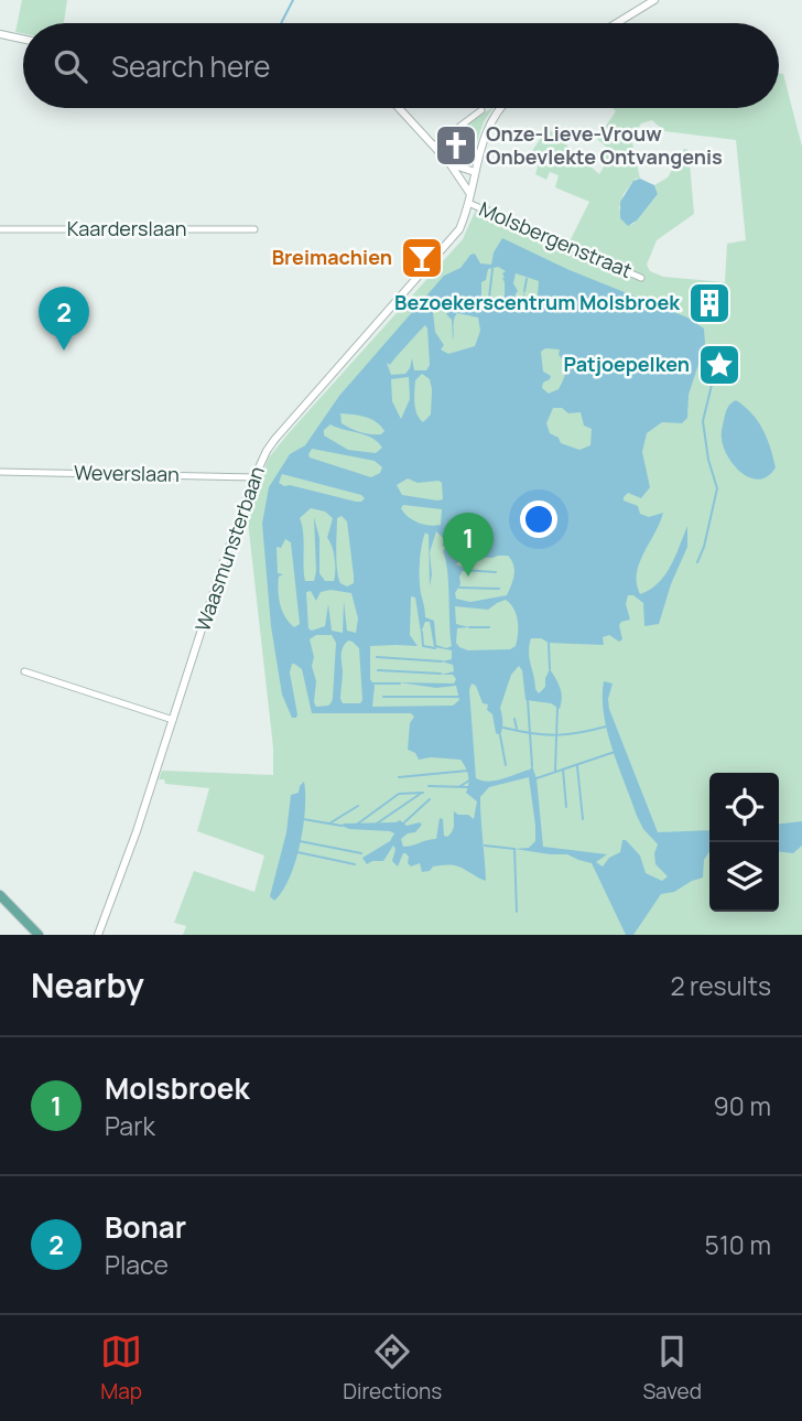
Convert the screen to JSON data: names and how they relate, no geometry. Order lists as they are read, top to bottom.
{
  "streets": {
    "street": [
      "Kaarderslaan",
      "Molsbergenstraat",
      "Weverslaan",
      "Waasmunsterbaan"
    ]
  },
  "crossings": [
    ["Molsbergenstraat", "Waasmunsterbaan"],
    ["Weverslaan", "Waasmunsterbaan"]
  ],
  "places": {
    "church": ["Onze-Lieve-Vrouw Onbevlekte Ontvangenis"],
    "bar": ["Breimachien"],
    "building": ["Bezoekerscentrum Molsbroek"],
    "place": ["Patjoepelken"]
  },
  "page": {
    "search": "Search here",
    "pins": ["2", "1"],
    "heading": ["Nearby", "2 results"],
    "list": [
      {
        "mark": "1",
        "name": "Molsbroek",
        "note": "Park",
        "value": "90 m"
      },
      {
        "mark": "2",
        "name": "Bonar",
        "note": "Place",
        "value": "510 m"
      }
    ],
    "nav": ["Map", "Directions", "Saved"]
  }
}
